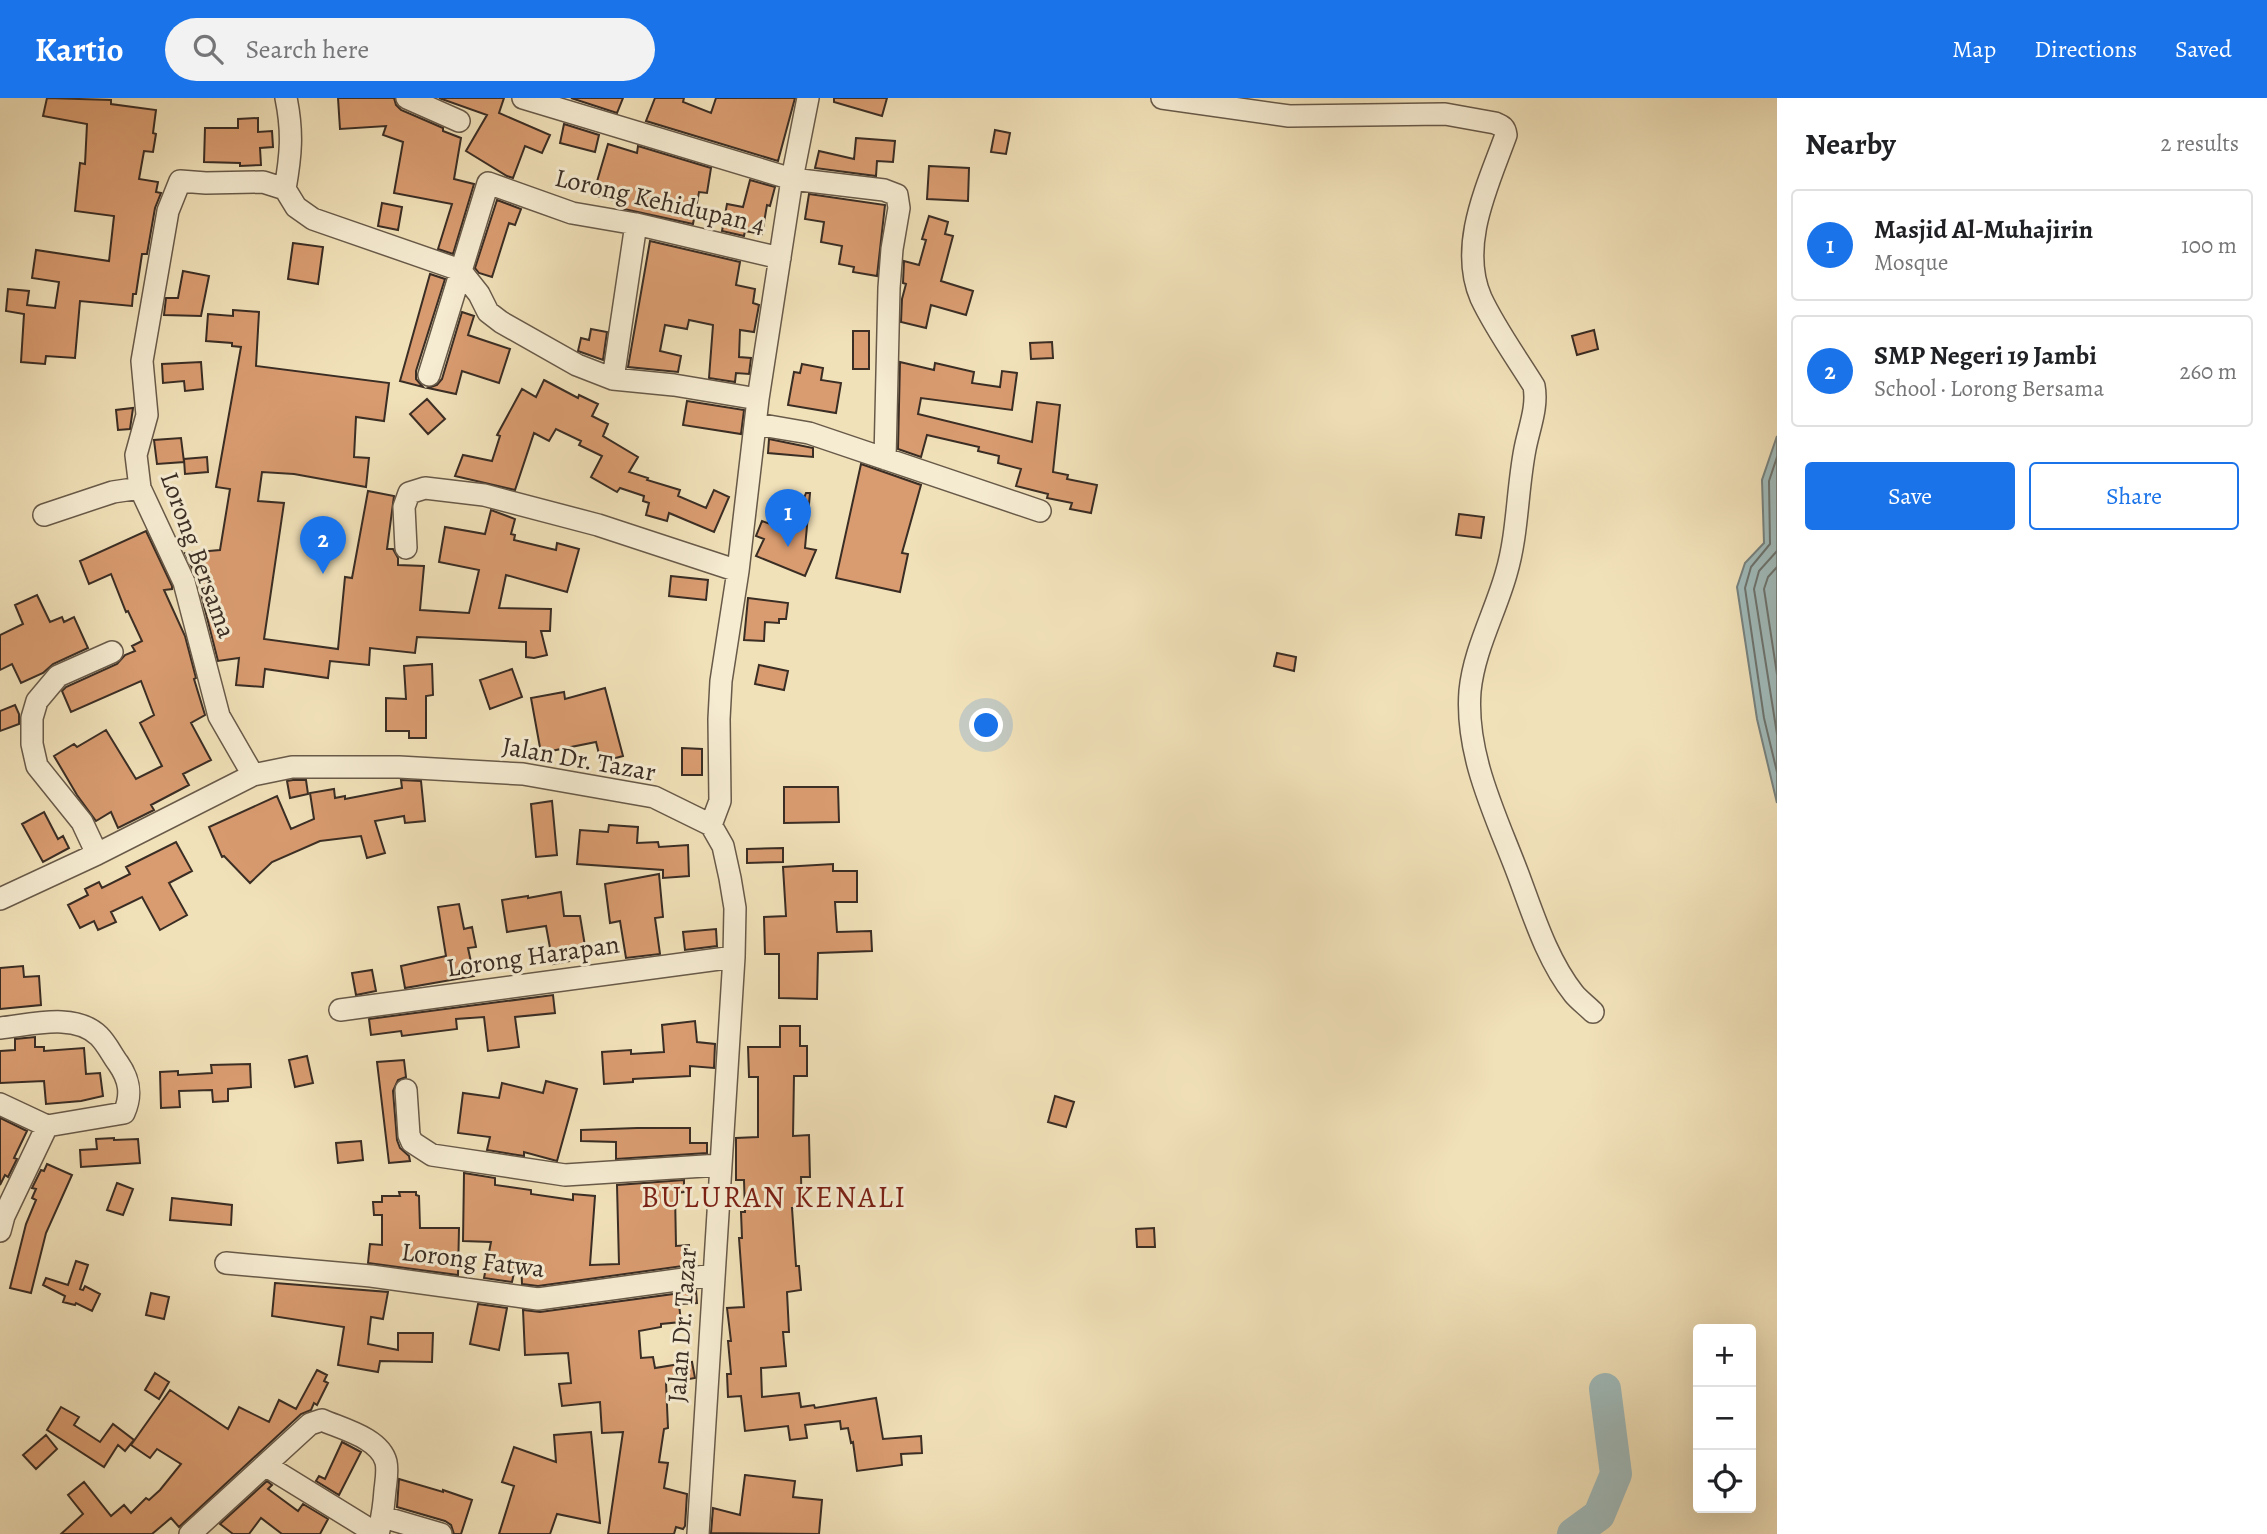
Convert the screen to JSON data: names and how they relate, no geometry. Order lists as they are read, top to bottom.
{
  "streets": {
    "street": [
      "Lorong Kehidupan 4",
      "Lorong Bersama",
      "Jalan Dr. Tazar",
      "Lorong Harapan",
      "Lorong Fatwa"
    ]
  },
  "crossings": [
    ["Lorong Bersama", "Jalan Dr. Tazar"],
    ["Jalan Dr. Tazar", "Lorong Harapan"],
    ["Jalan Dr. Tazar", "Lorong Fatwa"]
  ],
  "districts": ["BULURAN KENALI"],
  "page": {
    "header": "Kartio",
    "search": "Search here",
    "nav": ["Map", "Directions", "Saved"],
    "heading": ["Nearby", "2 results"],
    "list": [
      {
        "mark": "1",
        "name": "Masjid Al-Muhajirin",
        "note": "Mosque",
        "value": "100 m"
      },
      {
        "mark": "2",
        "name": "SMP Negeri 19 Jambi",
        "note": "School · Lorong Bersama",
        "value": "260 m"
      }
    ],
    "buttons": ["Save", "Share"],
    "pins": ["1", "2"],
    "map_buttons": ["+", "−"]
  }
}
